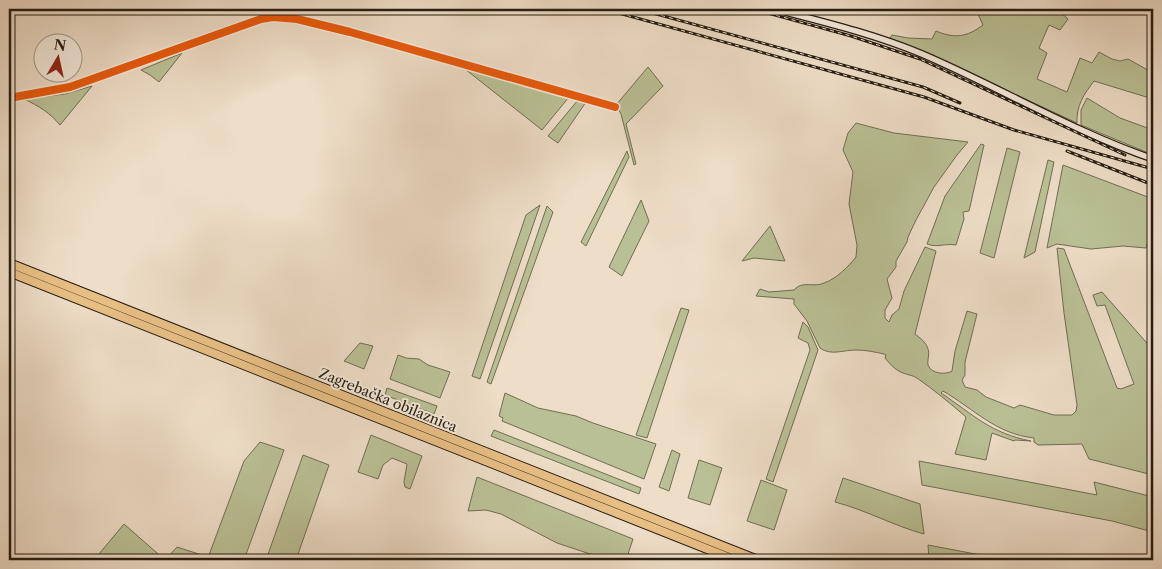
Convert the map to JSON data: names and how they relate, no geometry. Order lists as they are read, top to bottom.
{
  "streets": {
    "highway": ["Zagrebačka obilaznica"]
  },
  "north": "top"
}
